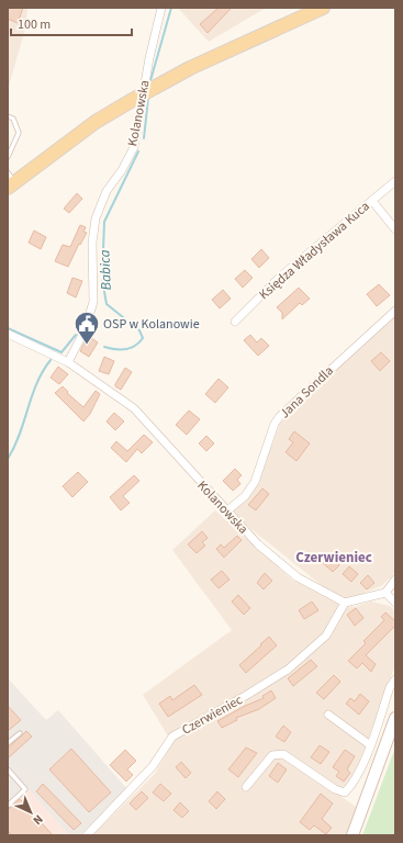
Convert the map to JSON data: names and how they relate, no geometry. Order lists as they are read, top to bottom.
{
  "streets": {
    "street": [
      "Kolanowska",
      "Księdza Władysława Kuca",
      "Jana Sondla",
      "Czerwieniec"
    ]
  },
  "crossings": [
    ["Kolanowska", "Jana Sondla"],
    ["Kolanowska", "Czerwieniec"]
  ],
  "districts": ["Czerwieniec"],
  "water": ["Babica"],
  "places": {
    "public building": ["OSP w Kolanowie"]
  },
  "scale_bar": "100 m",
  "north": "bottom right"
}
